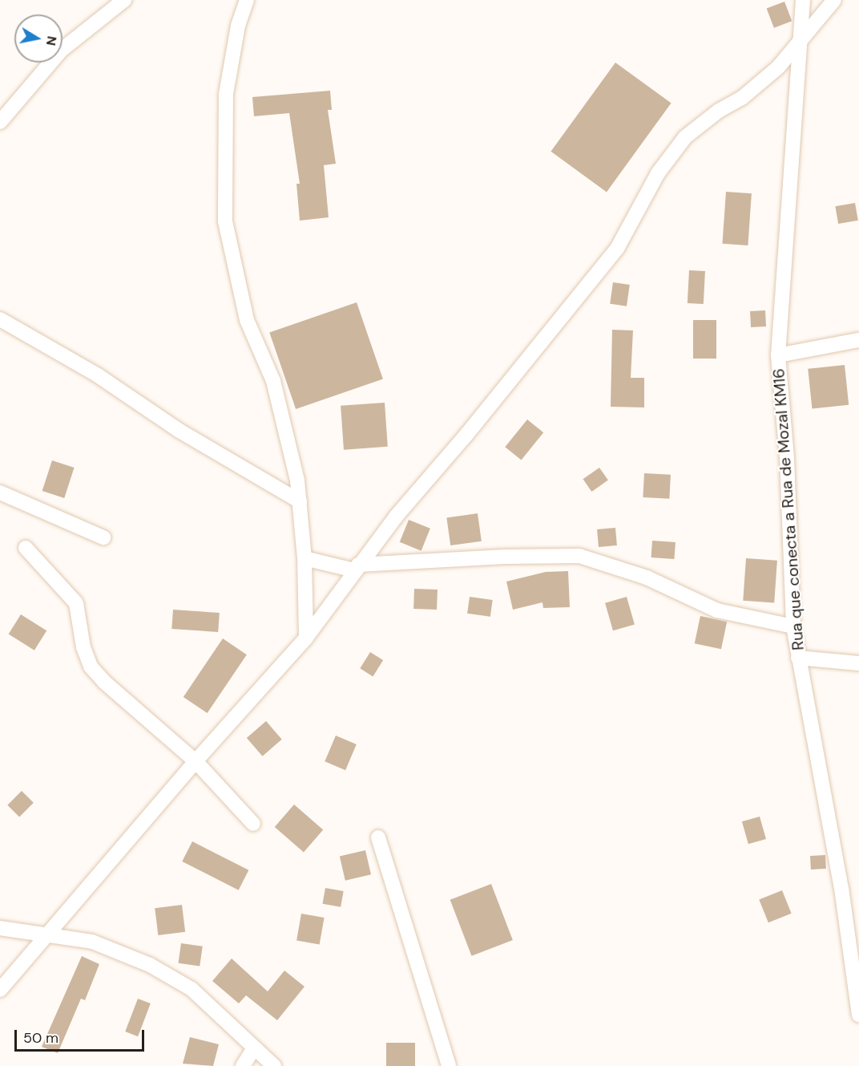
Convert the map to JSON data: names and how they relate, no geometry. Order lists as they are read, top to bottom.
{
  "streets": {
    "street": ["Rua que conecta a Rua de Mozal KM16"]
  },
  "scale_bar": "50 m",
  "north": "right"
}
